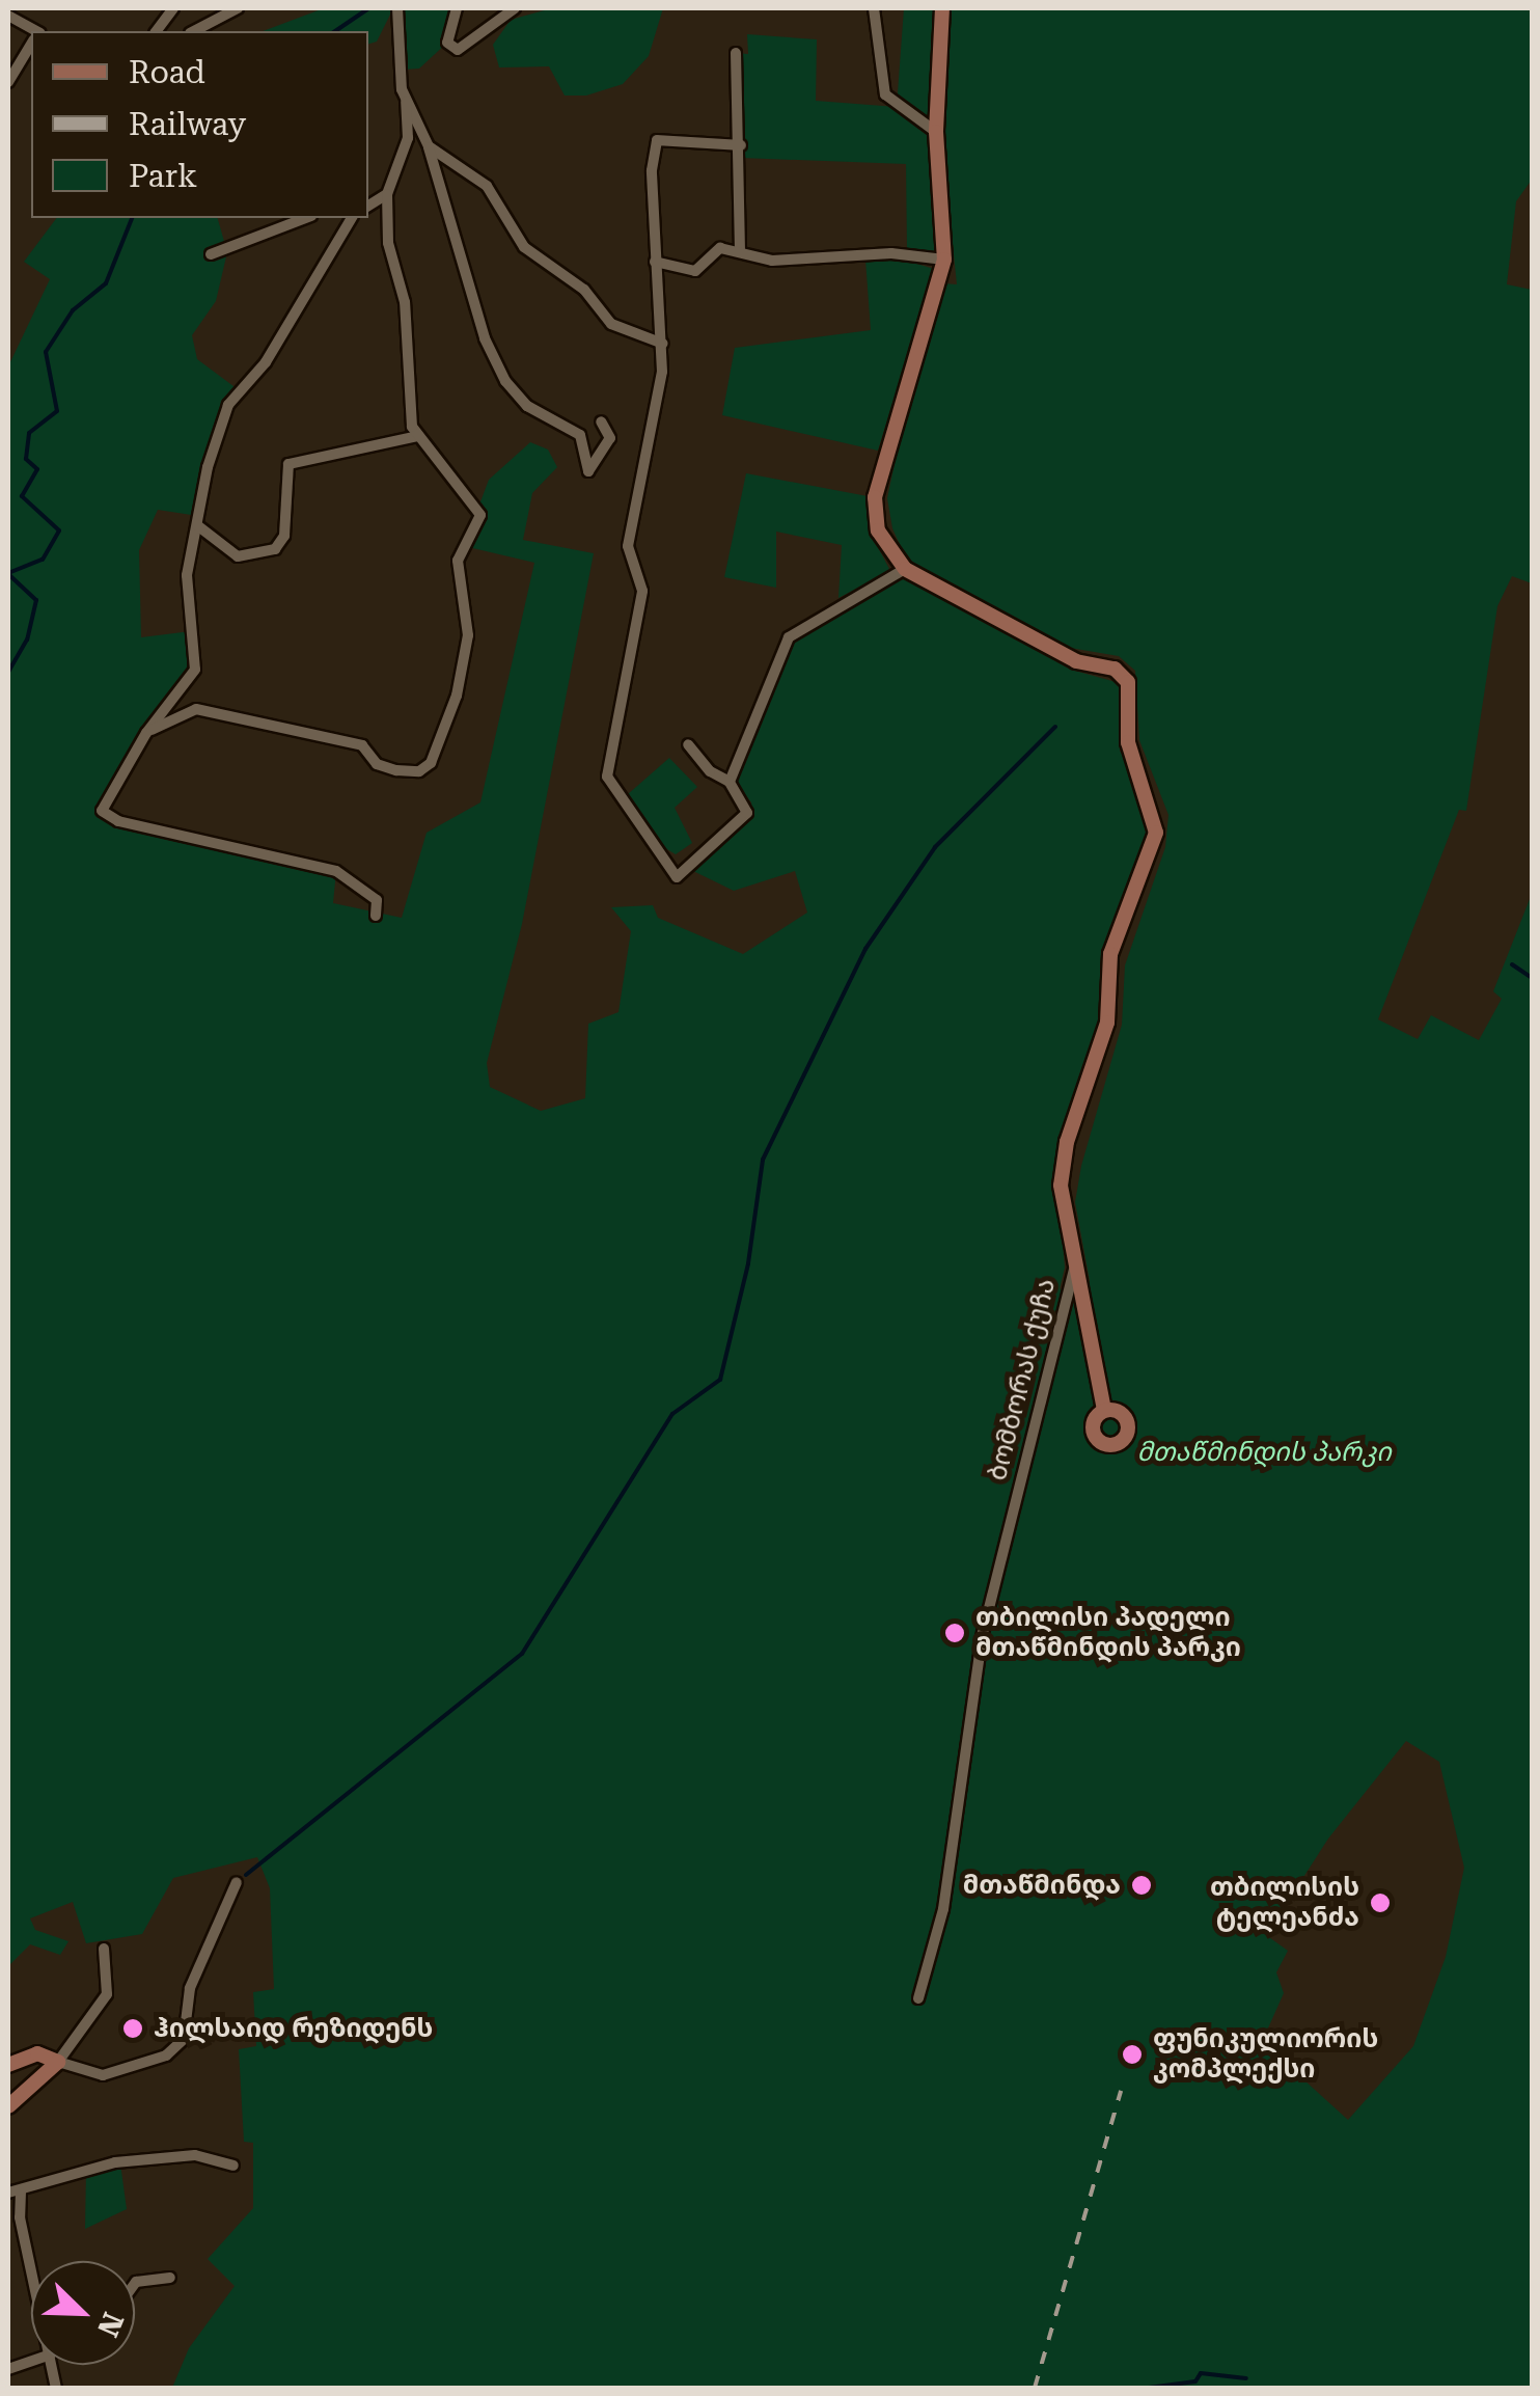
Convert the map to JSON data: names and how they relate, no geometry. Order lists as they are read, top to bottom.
{
  "streets": {
    "street": ["ბომბორას ქუჩა"]
  },
  "parks": ["მთაწმინდის პარკი"],
  "places": [
    "თბილისი პადელი მთაწმინდის პარკი",
    "მთაწმინდა",
    "თბილისის ტელეანძა",
    "ჰილსაიდ რეზიდენს",
    "ფუნიკულიორის კომპლექსი"
  ],
  "legend": ["Road", "Railway", "Park"],
  "north": "bottom right"
}
